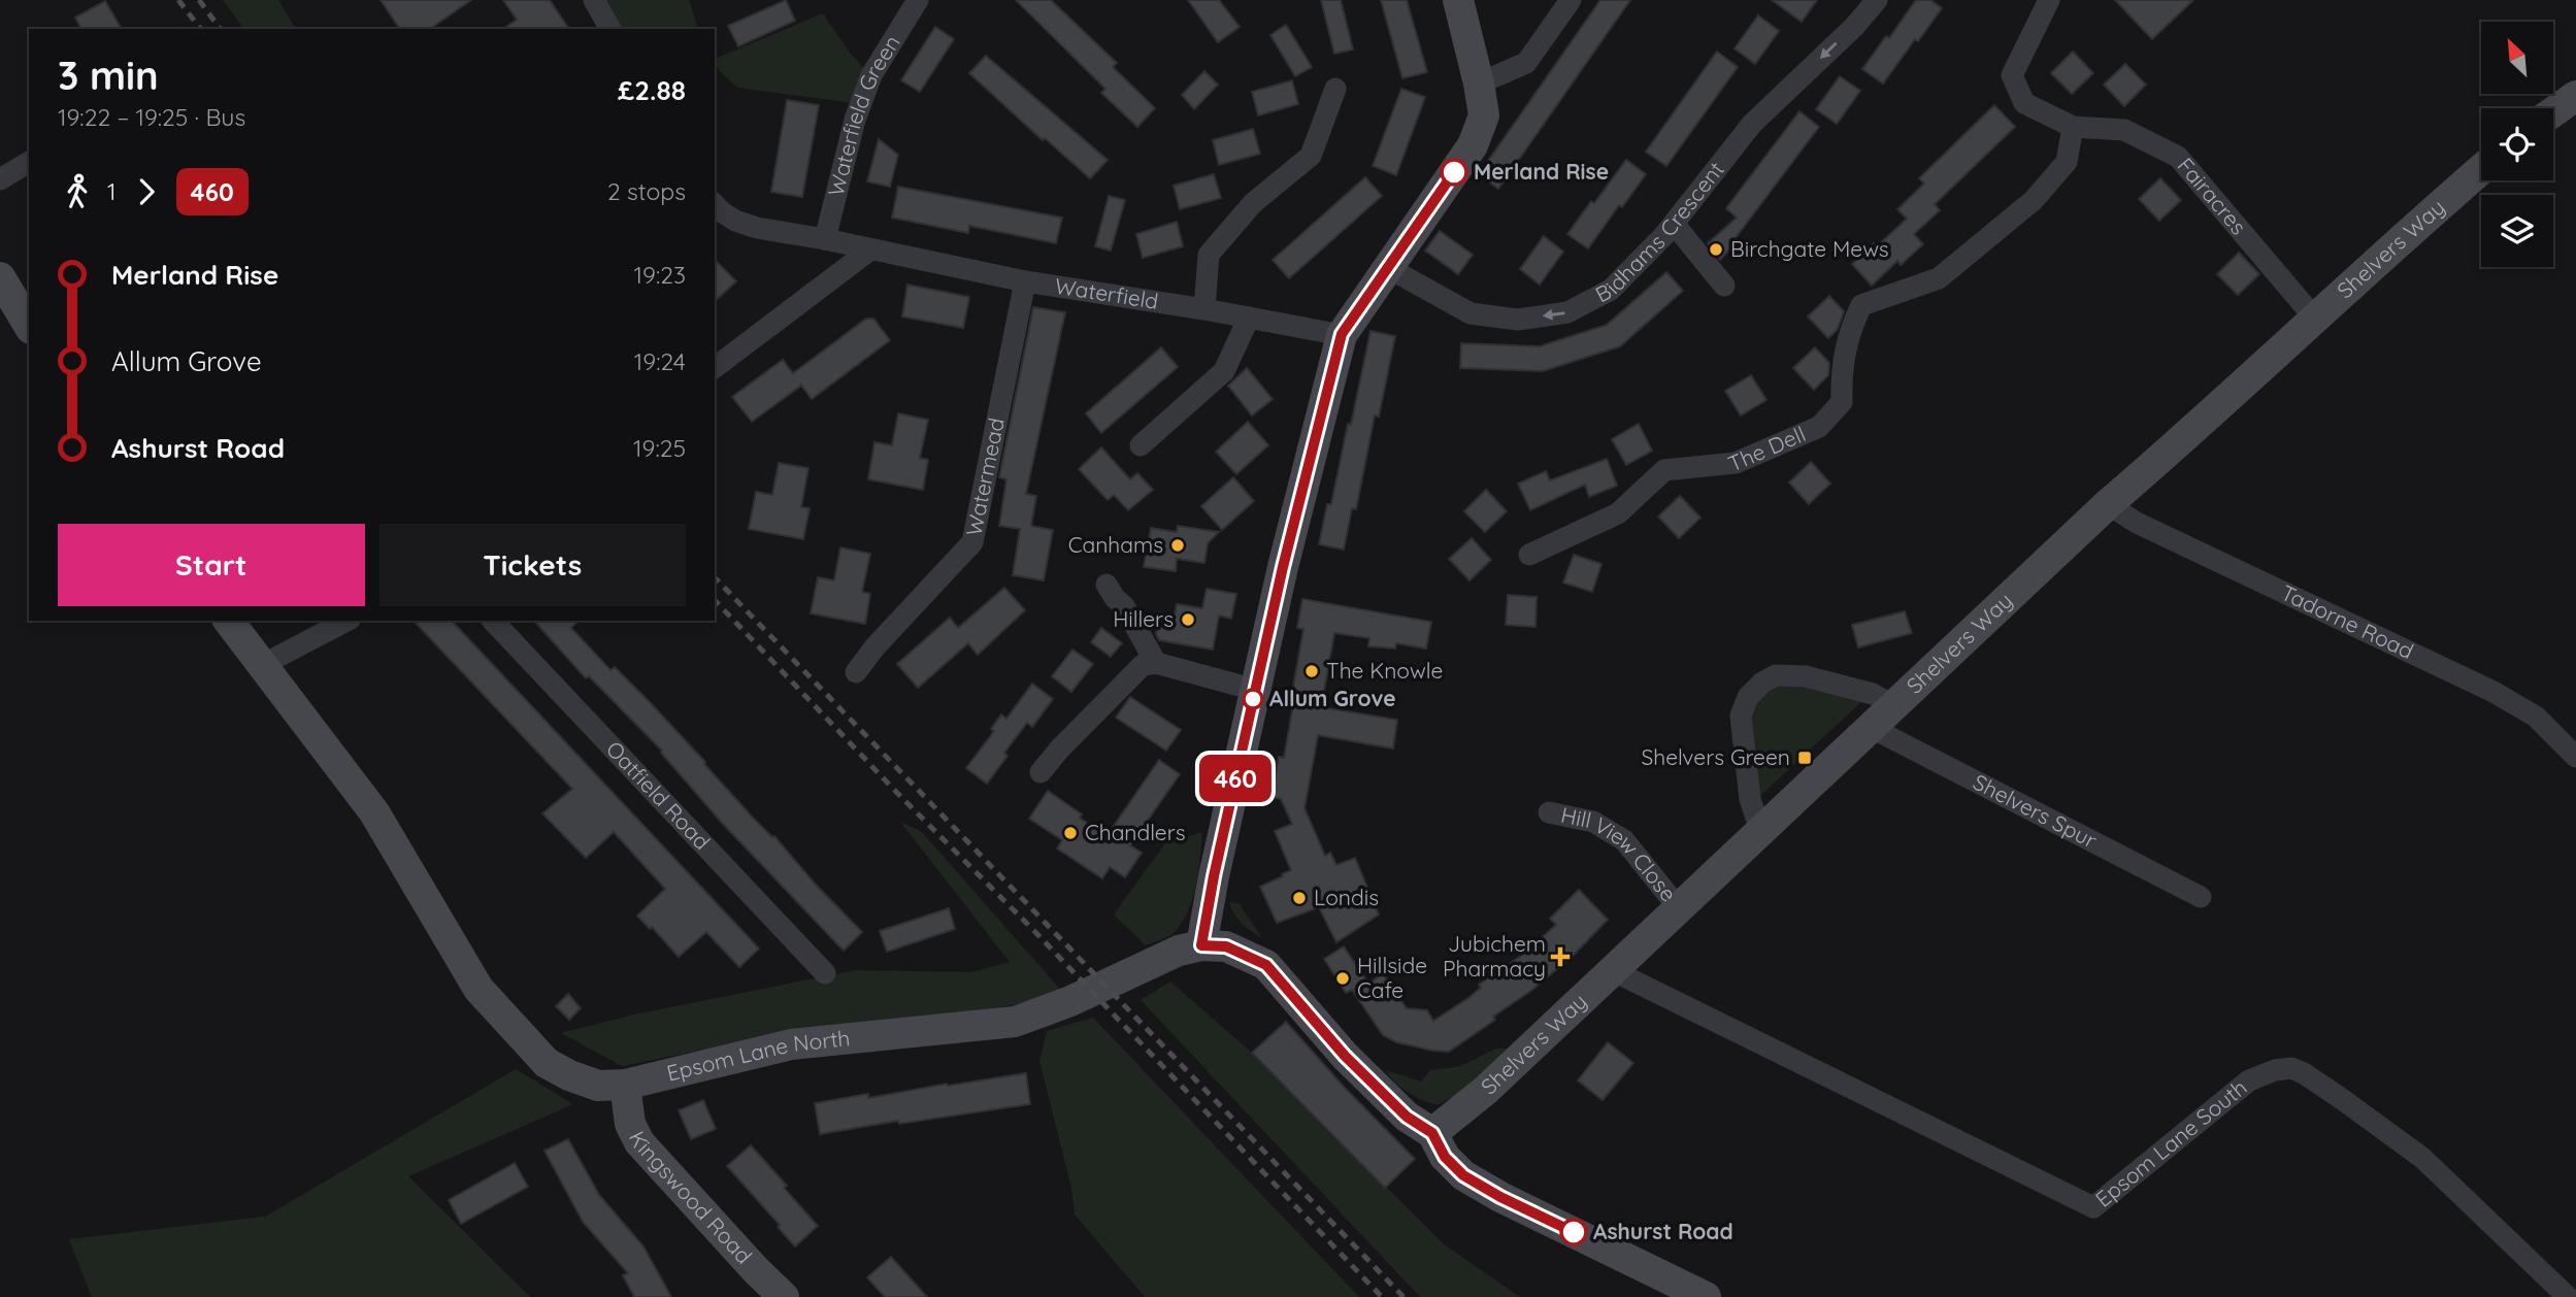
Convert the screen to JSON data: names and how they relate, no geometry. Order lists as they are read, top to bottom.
{
  "streets": {
    "street": [
      "Waterfield Green",
      "Fairacres",
      "Bidhams Crescent",
      "Shelvers Way",
      "Waterfield",
      "The Dell",
      "Watermead",
      "Tadorne Road",
      "Oatfield Road",
      "Shelvers Spur",
      "Hill View Close",
      "Epsom Lane North",
      "Epsom Lane South",
      "Kingswood Road"
    ]
  },
  "crossings": [
    ["Waterfield Green", "Waterfield"],
    ["Fairacres", "Shelvers Way"],
    ["Fairacres", "The Dell"],
    ["Shelvers Way", "Tadorne Road"],
    ["Shelvers Way", "Shelvers Spur"],
    ["Shelvers Way", "Hill View Close"],
    ["Shelvers Way", "Epsom Lane North"],
    ["Shelvers Way", "Epsom Lane South"],
    ["Waterfield", "Watermead"],
    ["Epsom Lane North", "Kingswood Road"]
  ],
  "one_way": ["Bidhams Crescent"],
  "places": {
    "other": [
      "Merland Rise",
      "Birchgate Mews",
      "Canhams",
      "Hillers",
      "The Knowle",
      "Allum Grove",
      "Chandlers",
      "Londis",
      "Hillside Cafe",
      "Ashurst Road"
    ],
    "transit": ["Shelvers Green"],
    "health": ["Jubichem Pharmacy"]
  },
  "lines": ["bus line 460"],
  "north": "top left",
  "page": {
    "on_map": "460",
    "heading": ["3 min", "19:22 – 19:25 · Bus", "£2.88"],
    "legs": ["1", "460", "2 stops"],
    "list": [
      {
        "name": "Merland Rise",
        "value": "19:23"
      },
      {
        "name": "Allum Grove",
        "value": "19:24"
      },
      {
        "name": "Ashurst Road",
        "value": "19:25"
      }
    ],
    "buttons": ["Start", "Tickets"]
  }
}
